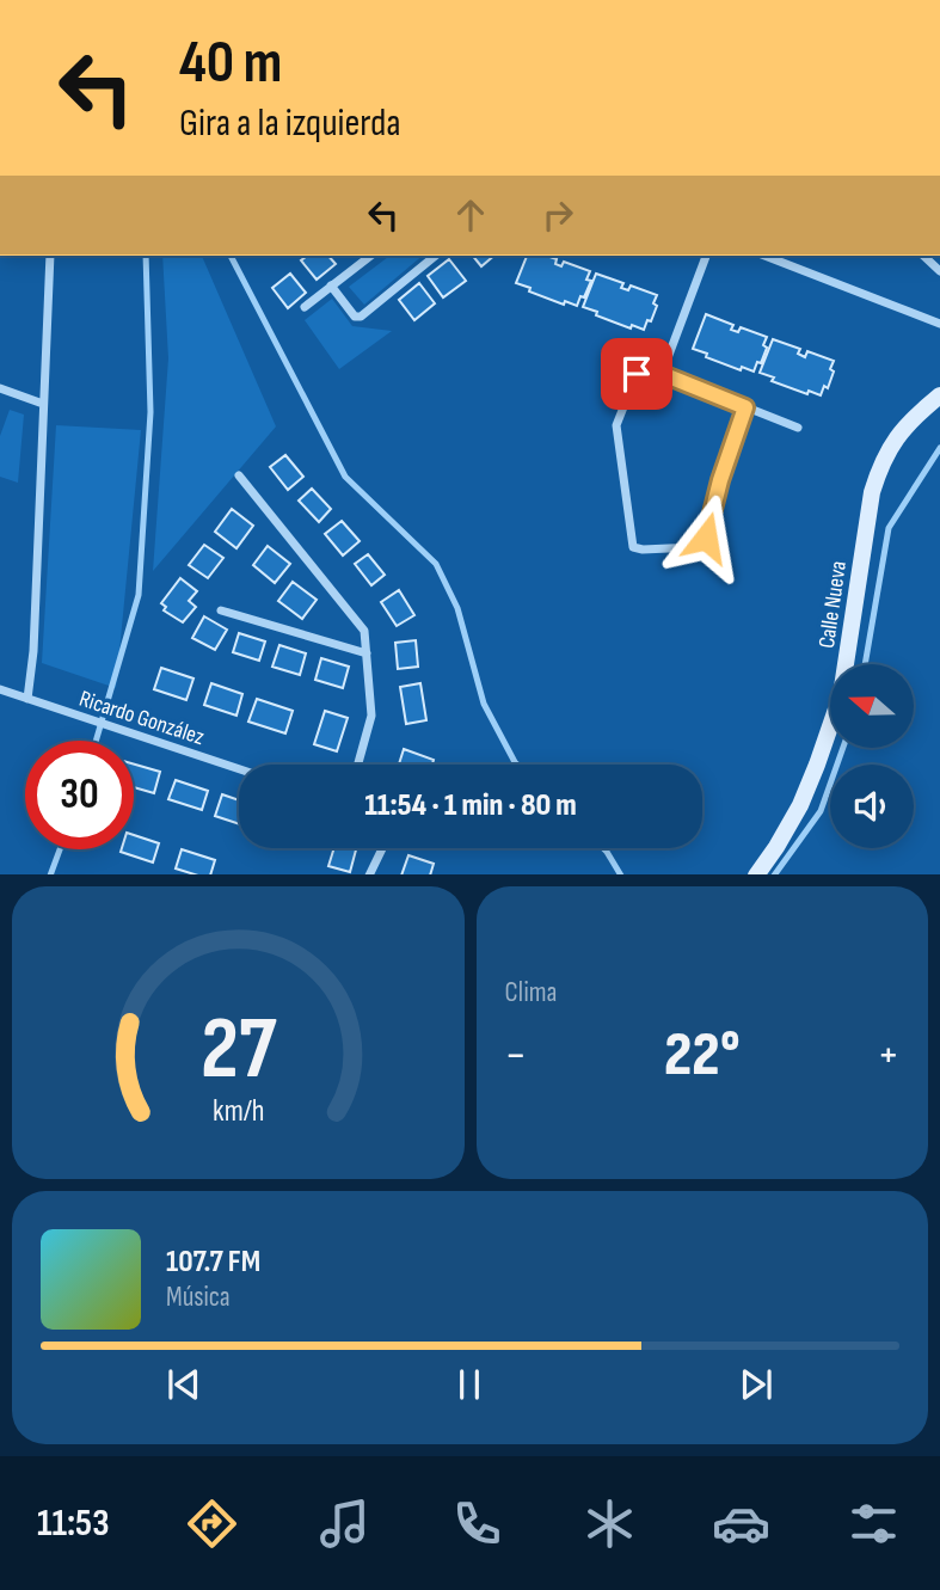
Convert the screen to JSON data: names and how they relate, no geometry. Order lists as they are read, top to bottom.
{
  "streets": {
    "street": ["Calle Nueva", "Ricardo González"]
  },
  "north": "left",
  "page": {
    "turn": ["40 m", "Gira a la izquierda"],
    "limit": "30",
    "trip": "11:54 · 1 min · 80 m",
    "tile": "Clima",
    "heat": ["−", "22°", "+"],
    "song": ["107.7 FM", "Música"],
    "tabs": "11:53",
    "gauge": ["27", "km/h"]
  }
}
